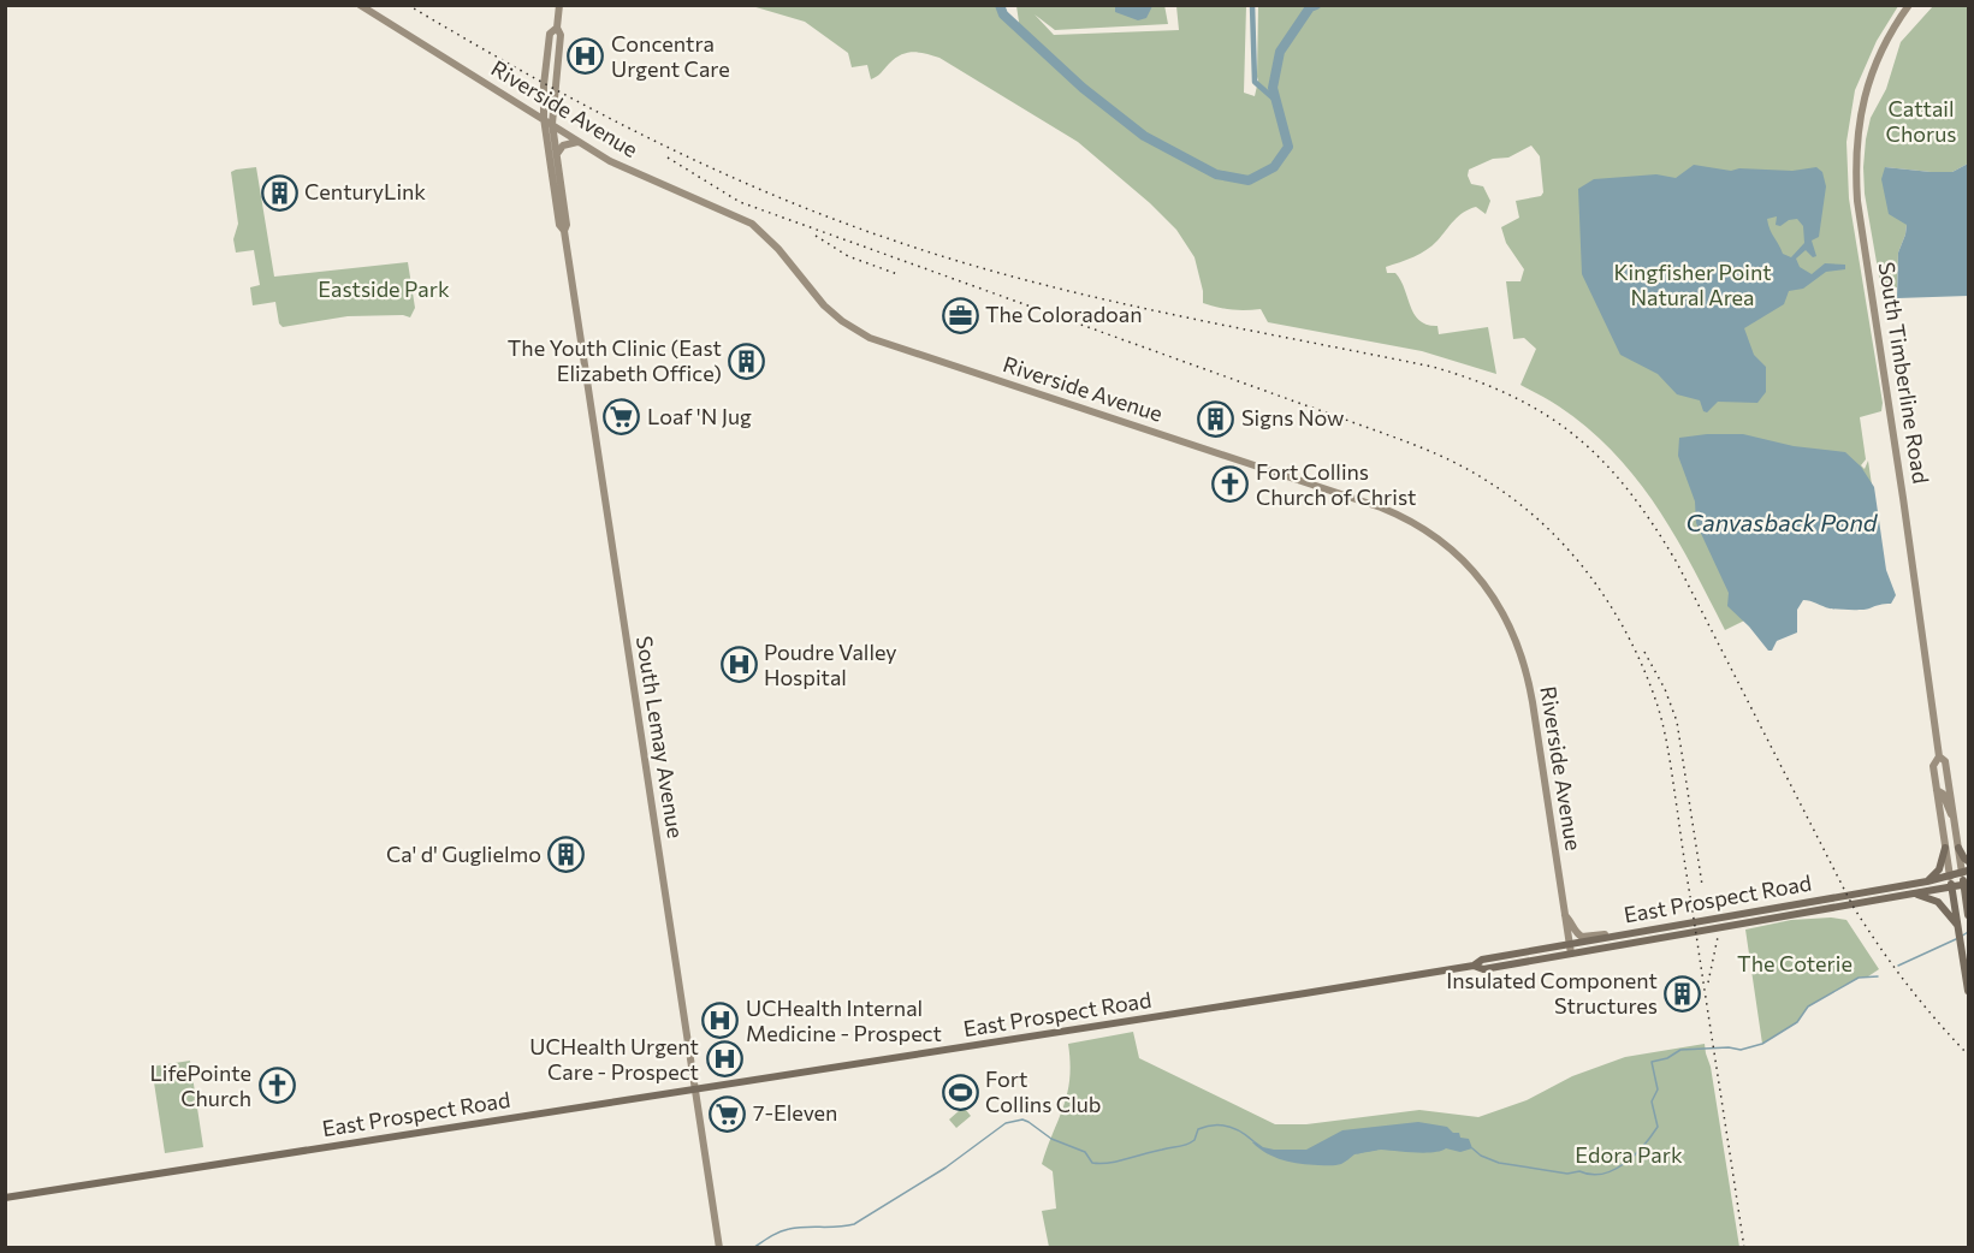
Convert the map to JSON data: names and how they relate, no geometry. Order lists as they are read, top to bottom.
{
  "streets": {
    "main road": [
      "Riverside Avenue",
      "South Timberline Road",
      "South Lemay Avenue",
      "East Prospect Road"
    ]
  },
  "crossings": [
    ["Riverside Avenue", "South Lemay Avenue"],
    ["Riverside Avenue", "East Prospect Road"],
    ["South Timberline Road", "East Prospect Road"],
    ["South Lemay Avenue", "East Prospect Road"]
  ],
  "water": ["Canvasback Pond"],
  "parks": [
    "Cattail Chorus",
    "Kingfisher Point Natural Area",
    "Eastside Park",
    "The Coterie",
    "Edora Park"
  ],
  "places": {
    "hospital": [
      "Concentra Urgent Care",
      "Poudre Valley Hospital",
      "UCHealth Internal Medicine - Prospect",
      "UCHealth Urgent Care - Prospect"
    ],
    "building": [
      "CenturyLink",
      "The Youth Clinic (East Elizabeth Office)",
      "Signs Now",
      "Ca' d' Guglielmo",
      "Insulated Component Structures"
    ],
    "office": ["The Coloradoan"],
    "supermarket": ["Loaf 'N Jug", "7-Eleven"],
    "church": ["Fort Collins Church of Christ", "LifePointe Church"],
    "sports": ["Fort Collins Club"]
  }
}
